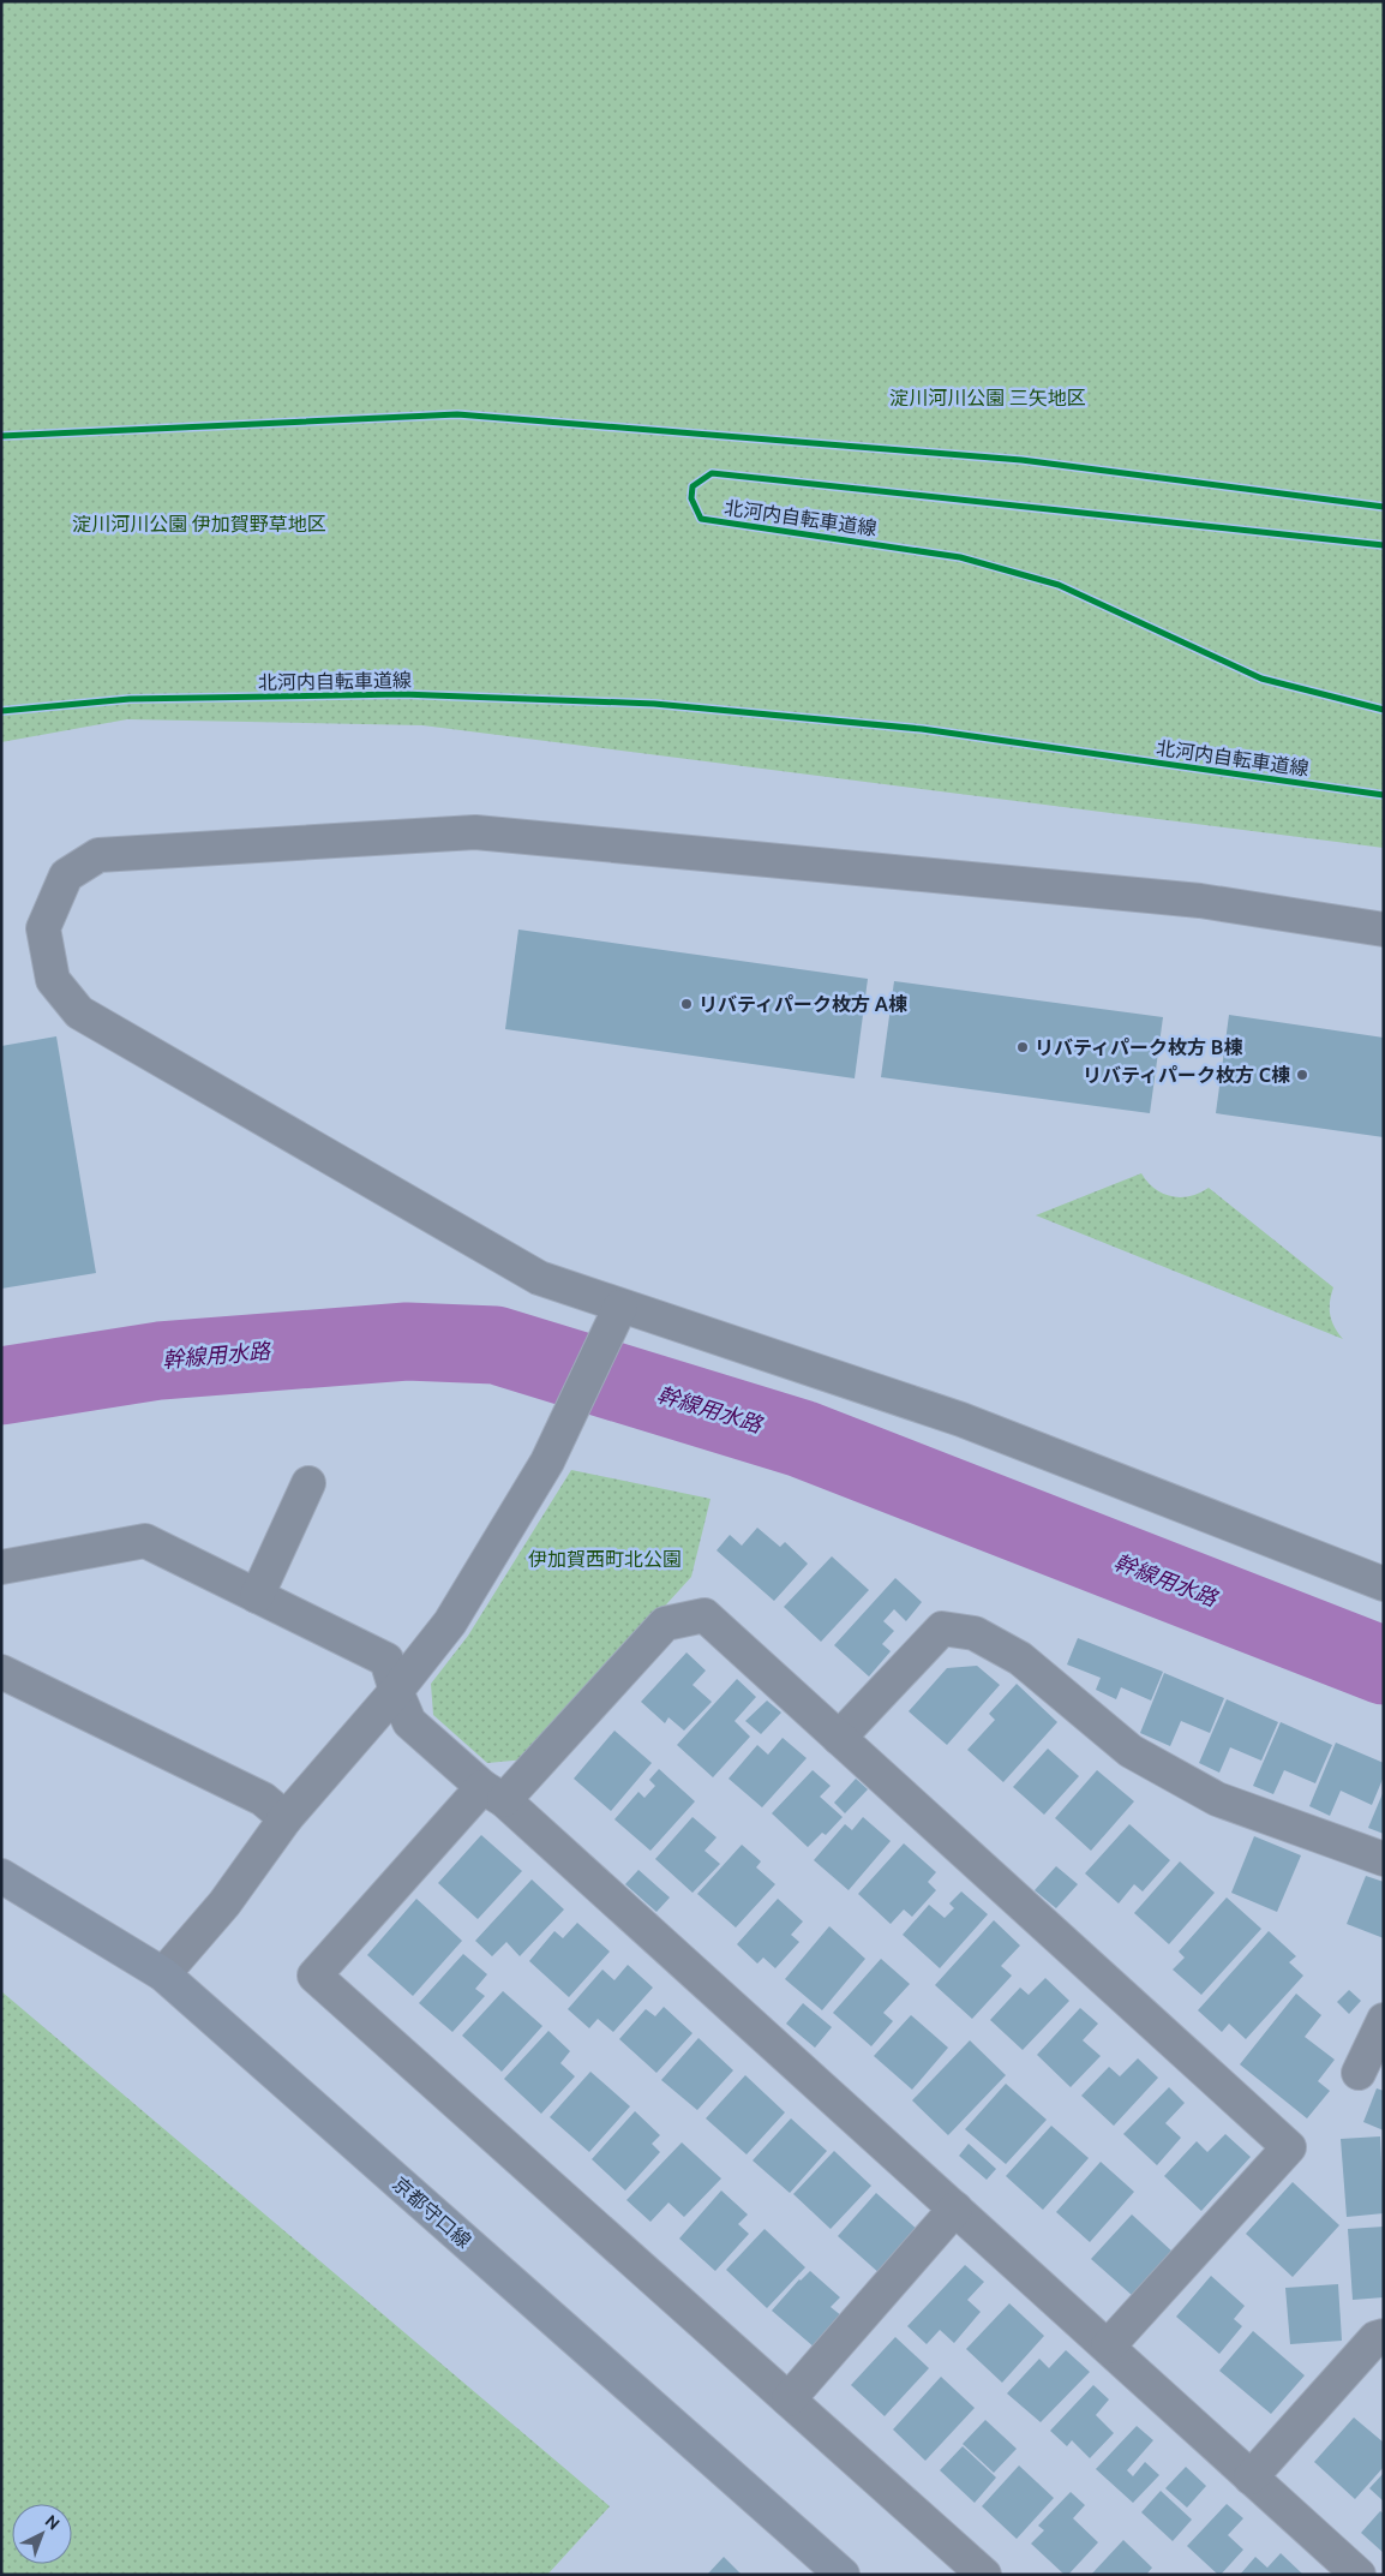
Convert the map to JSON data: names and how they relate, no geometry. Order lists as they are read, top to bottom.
{
  "streets": {
    "main road": ["京都守口線"],
    "cycle path": ["北河内自転車道線"]
  },
  "water": ["幹線用水路"],
  "parks": ["淀川河川公園 三矢地区", "淀川河川公園 伊加賀野草地区", "伊加賀西町北公園"],
  "places": ["リバティパーク枚方 A棟", "リバティパーク枚方 B棟", "リバティパーク枚方 C棟"],
  "north": "top right"
}
